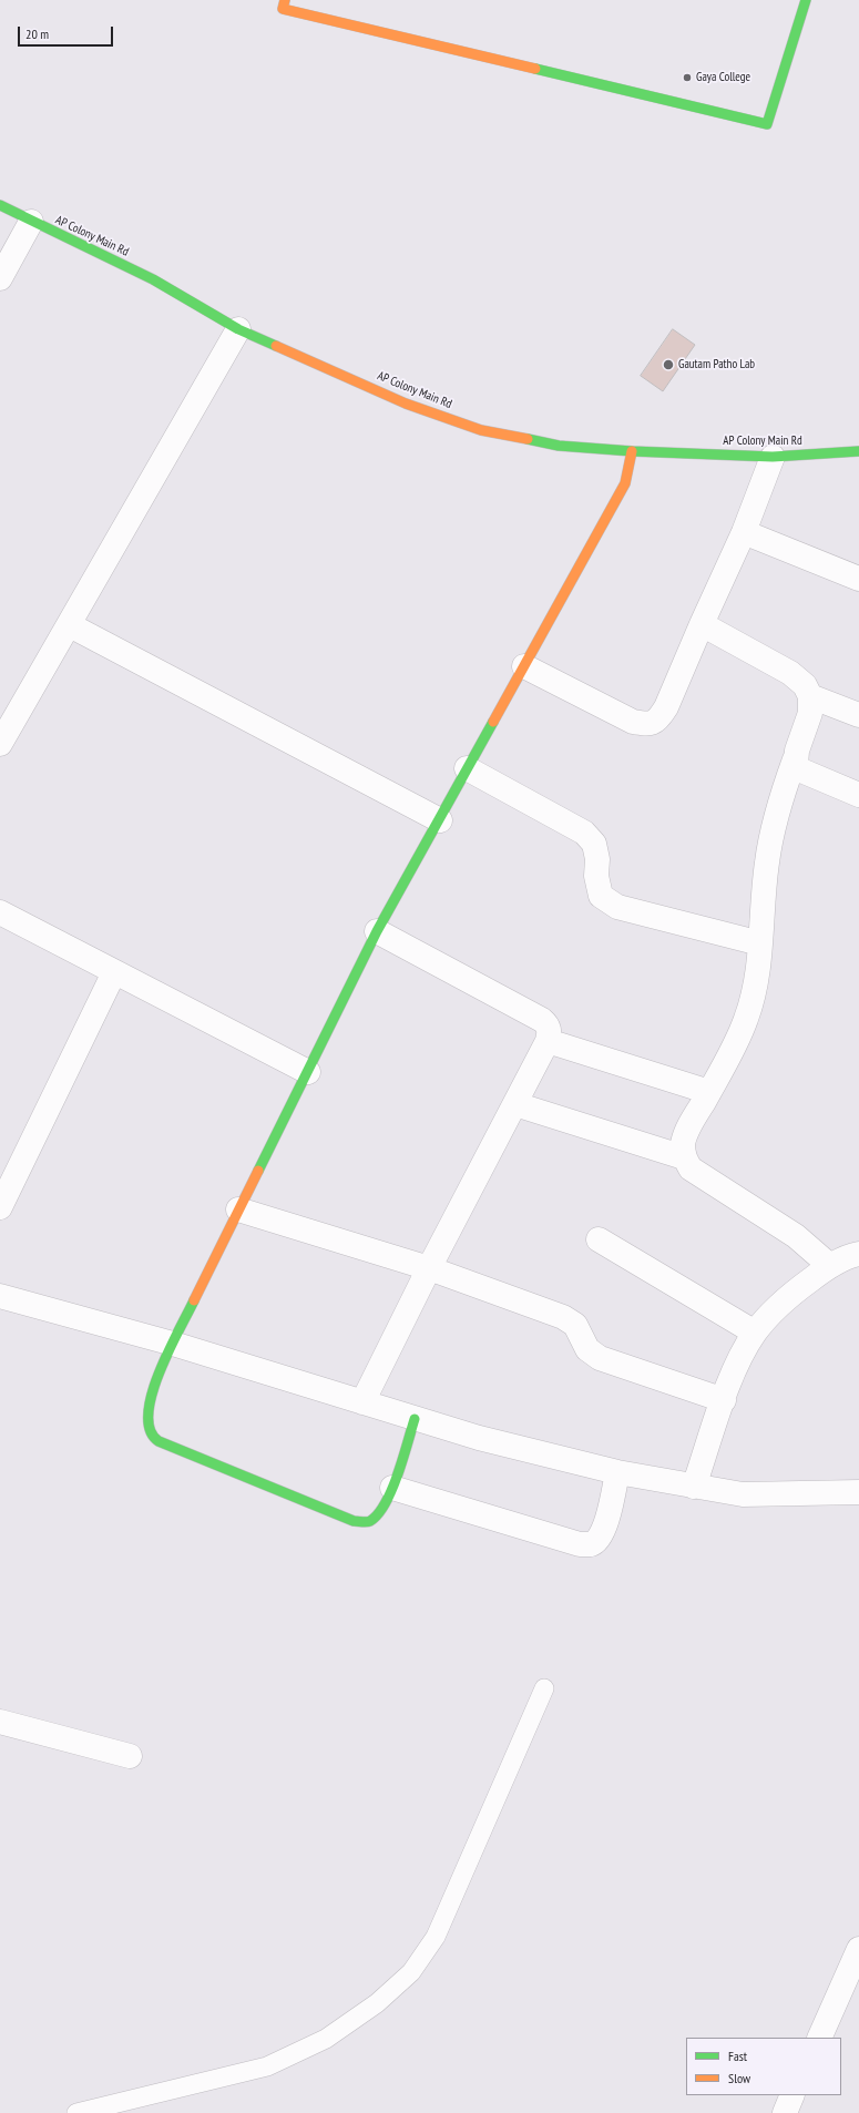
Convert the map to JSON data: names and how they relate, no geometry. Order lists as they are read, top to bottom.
{
  "streets": {
    "street": ["AP Colony Main Rd"]
  },
  "places": ["Gaya College", "Gautam Patho Lab"],
  "legend": ["Fast", "Slow"],
  "scale_bar": "20 m"
}
